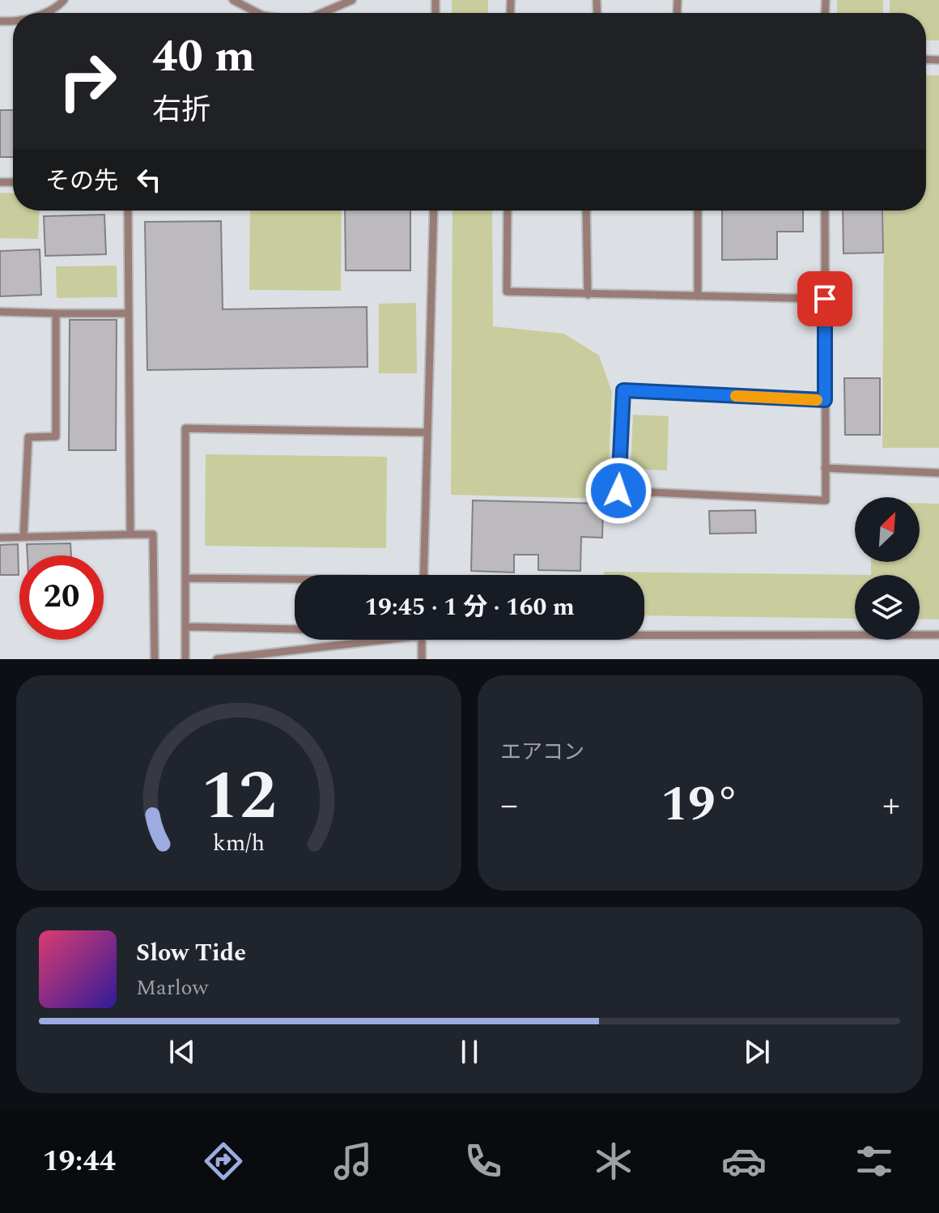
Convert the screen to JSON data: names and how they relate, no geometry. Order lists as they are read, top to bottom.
{
  "north": "top right",
  "page": {
    "turn": ["40 m", "右折"],
    "then": "その先",
    "limit": "20",
    "trip": "19:45 · 1 分 · 160 m",
    "tile": "エアコン",
    "heat": ["−", "19°", "+"],
    "song": ["Slow Tide", "Marlow"],
    "tabs": "19:44",
    "gauge": ["12", "km/h"]
  }
}
